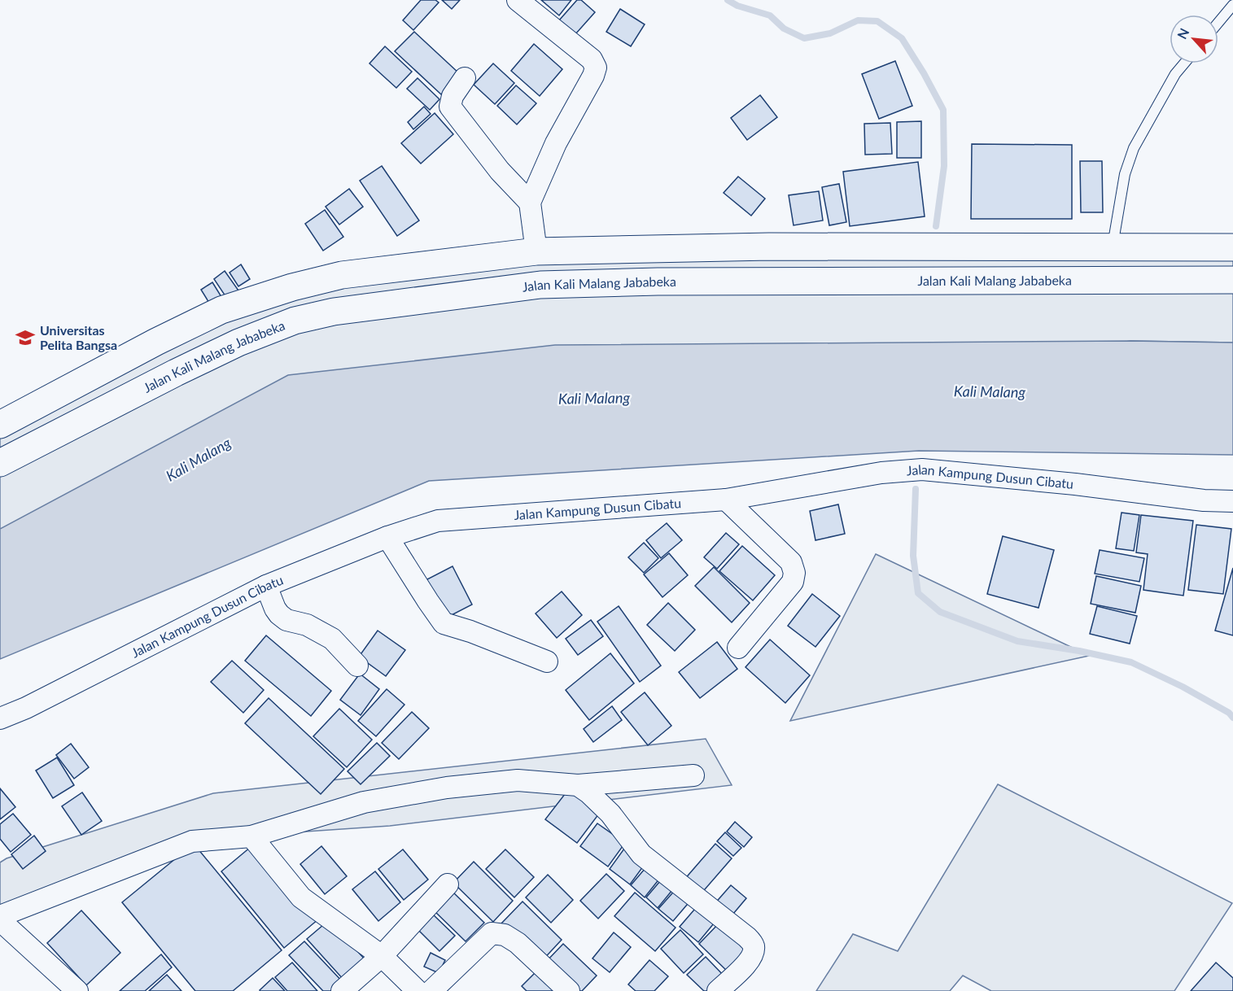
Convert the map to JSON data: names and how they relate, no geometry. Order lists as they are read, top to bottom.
{
  "streets": {
    "main road": ["Jalan Kali Malang Jababeka"],
    "street": ["Jalan Kampung Dusun Cibatu"]
  },
  "water": ["Kali Malang"],
  "places": {
    "school or university": ["Universitas Pelita Bangsa"]
  },
  "north": "top left"
}
